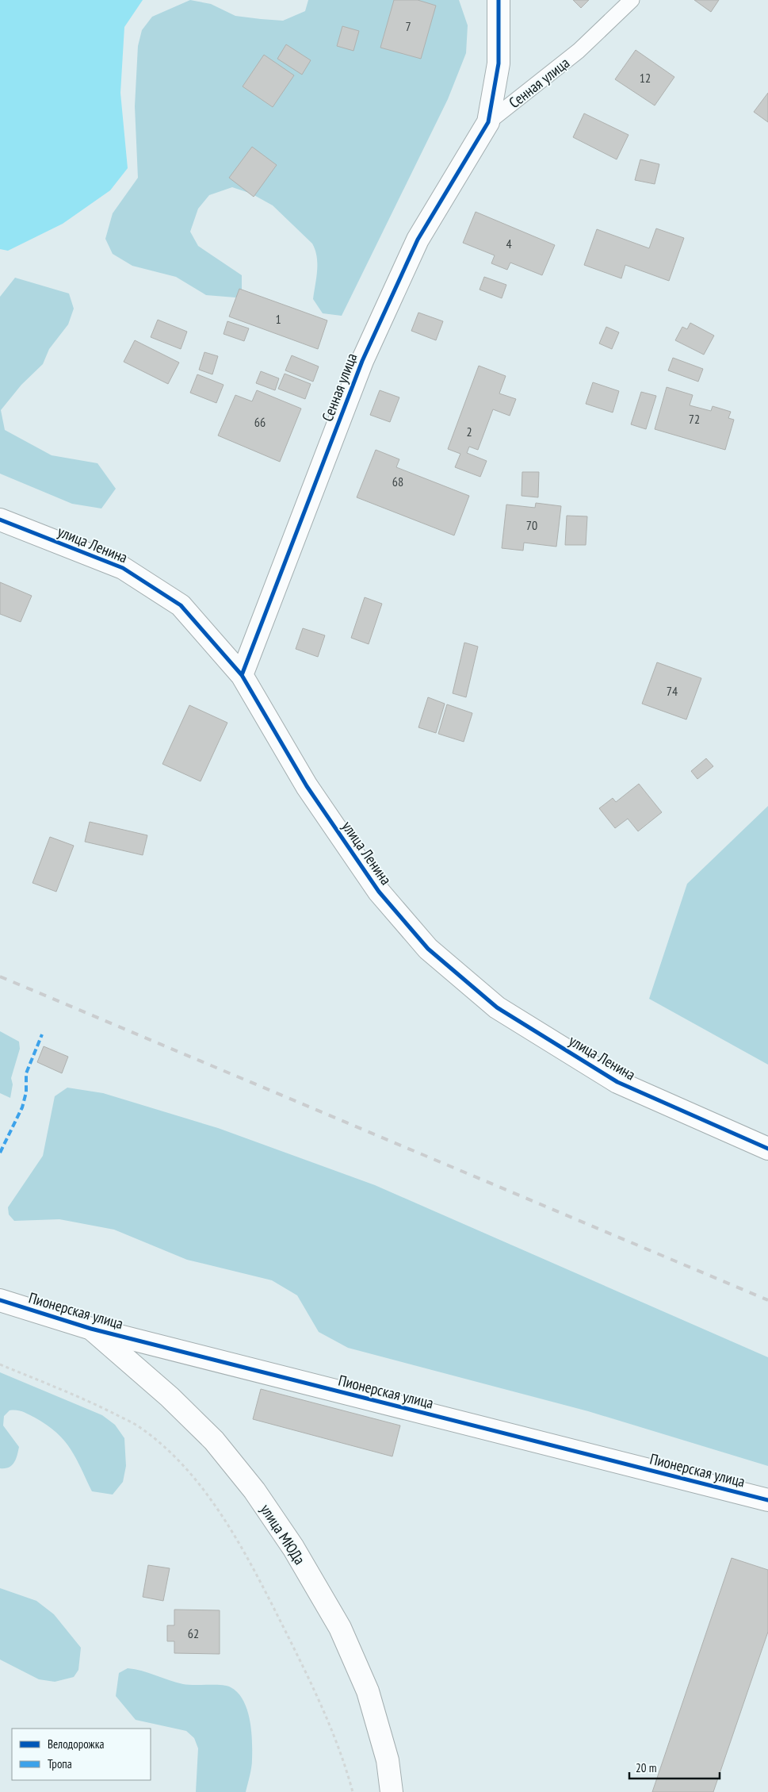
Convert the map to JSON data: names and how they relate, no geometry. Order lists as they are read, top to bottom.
{
  "streets": {
    "street": [
      "Сенная улица",
      "улица Ленина",
      "Пионерская улица",
      "улица МЮДа"
    ]
  },
  "crossings": [
    ["Сенная улица", "улица Ленина"],
    ["Пионерская улица", "улица МЮДа"]
  ],
  "house_numbers": [
    "7",
    "12",
    "4",
    "1",
    "72",
    "66",
    "2",
    "68",
    "70",
    "74",
    "62"
  ],
  "legend": ["Велодорожка", "Тропа"],
  "scale_bar": "20 m"
}
